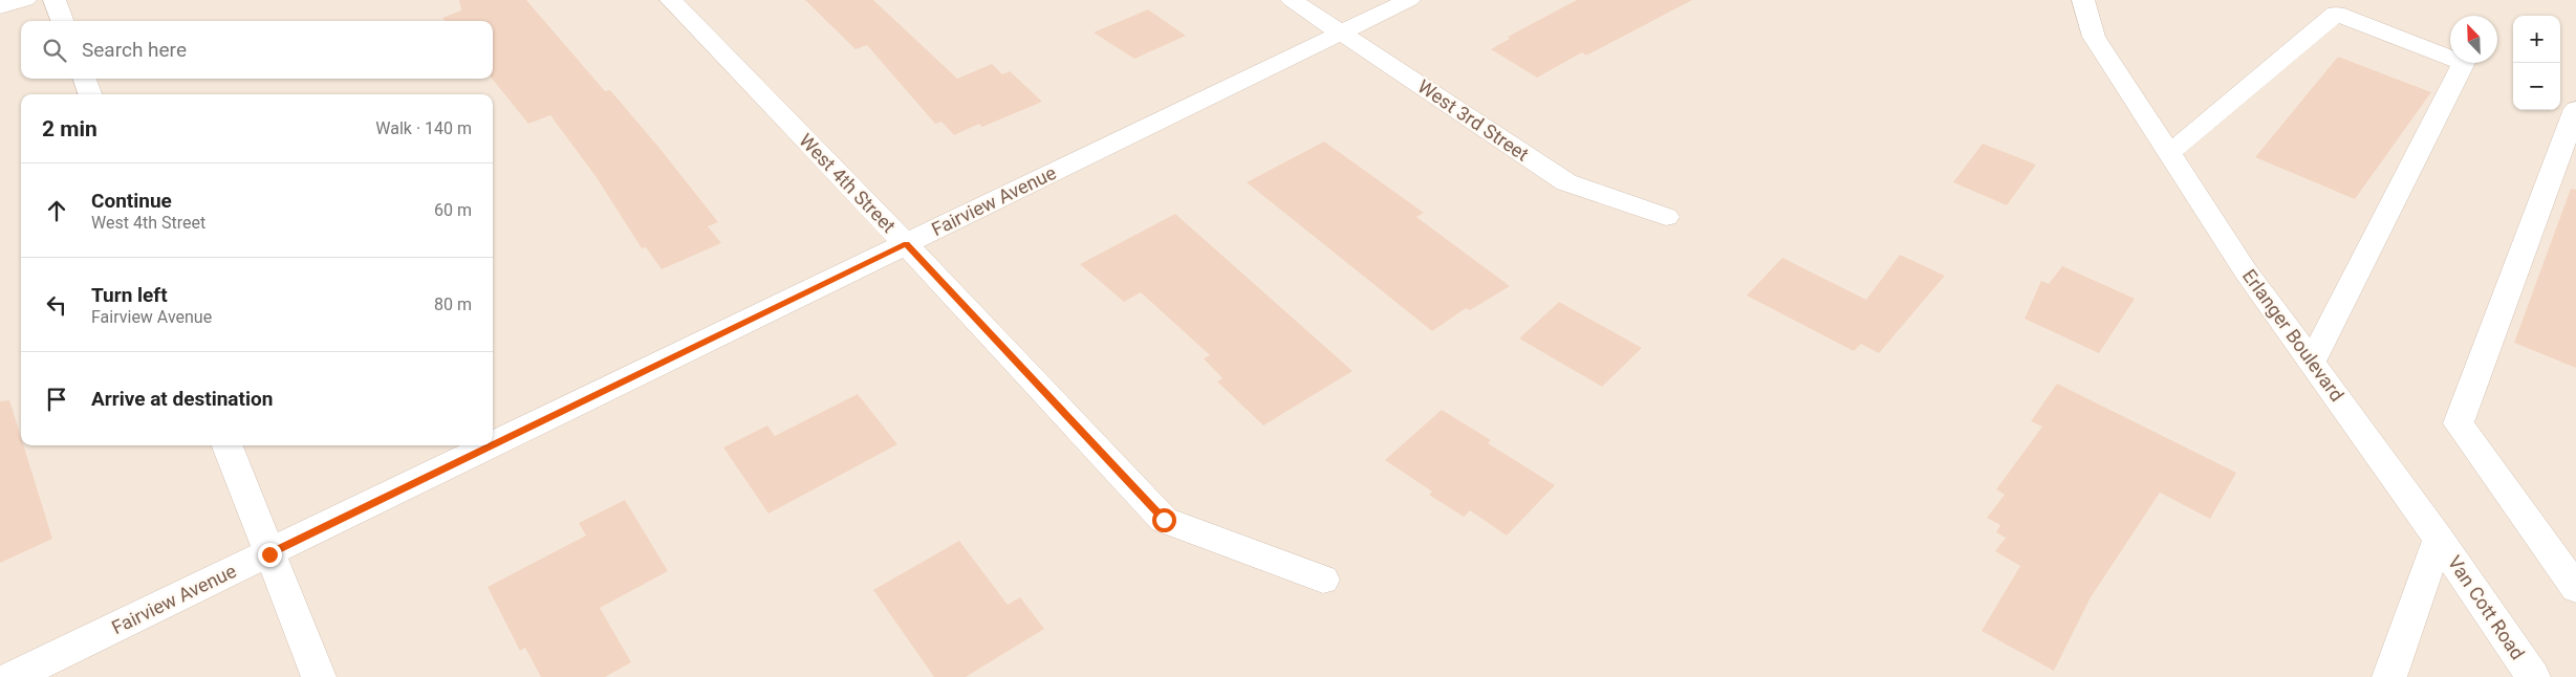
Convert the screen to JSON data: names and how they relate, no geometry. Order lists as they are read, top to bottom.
{
  "streets": {
    "street": [
      "West 3rd Street",
      "West 4th Street",
      "Fairview Avenue",
      "Erlanger Boulevard",
      "Van Cott Road"
    ]
  },
  "crossings": [
    ["West 3rd Street", "Fairview Avenue"],
    ["West 4th Street", "Fairview Avenue"],
    ["Erlanger Boulevard", "Van Cott Road"]
  ],
  "north": "top left",
  "page": {
    "map_buttons": ["+", "−"],
    "search": "Search here",
    "heading": ["2 min", "Walk · 140 m"],
    "list": [
      ["Continue", "West 4th Street", "60 m"],
      ["Turn left", "Fairview Avenue", "80 m"],
      "Arrive at destination"
    ]
  }
}
